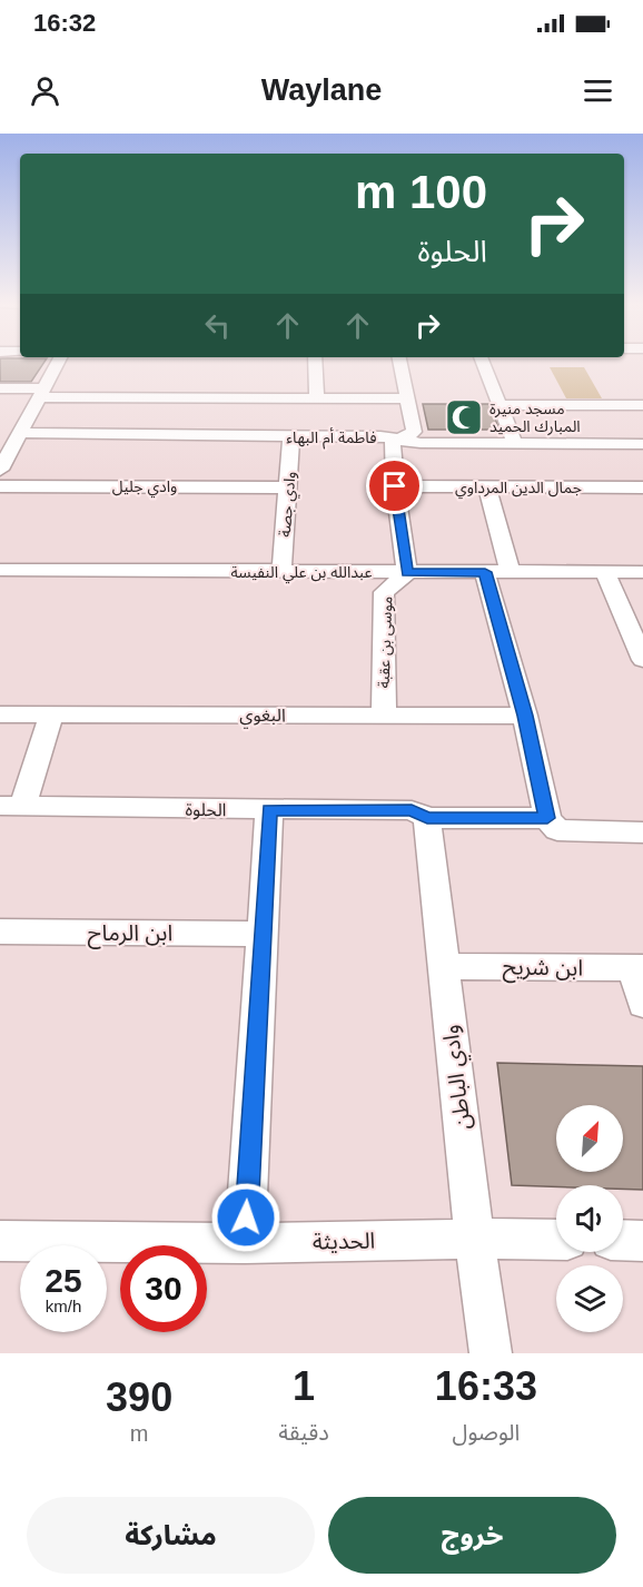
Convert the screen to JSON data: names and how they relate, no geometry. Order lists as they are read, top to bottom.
{
  "streets": {
    "street": [
      "فاطمة أم البهاء",
      "وادي جليل",
      "جمال الدين المرداوي",
      "وادي جصة",
      "عبدالله بن علي النفيسة",
      "موسى بن عقبة",
      "البغوي",
      "الحلوة",
      "ابن الرماح",
      "ابن شريح",
      "وادي الباطن",
      "الحديثة"
    ]
  },
  "crossings": [
    ["فاطمة أم البهاء", "وادي جصة"],
    ["فاطمة أم البهاء", "موسى بن عقبة"],
    ["وادي جليل", "وادي جصة"],
    ["جمال الدين المرداوي", "موسى بن عقبة"],
    ["وادي جصة", "عبدالله بن علي النفيسة"],
    ["عبدالله بن علي النفيسة", "موسى بن عقبة"],
    ["موسى بن عقبة", "البغوي"],
    ["الحلوة", "وادي الباطن"],
    ["ابن شريح", "وادي الباطن"],
    ["وادي الباطن", "الحديثة"]
  ],
  "places": {
    "mosque": ["مسجد منيرة المبارك الحميد"]
  },
  "north": "top right",
  "page": {
    "status": "16:32",
    "header": "Waylane",
    "turn": ["100 m", "الحلوة"],
    "speed": "25 km/h",
    "limit": "30",
    "eta": [
      "16:33",
      "الوصول",
      "1",
      "دقيقة",
      "390",
      "m"
    ],
    "buttons": ["خروج", "مشاركة"]
  }
}
